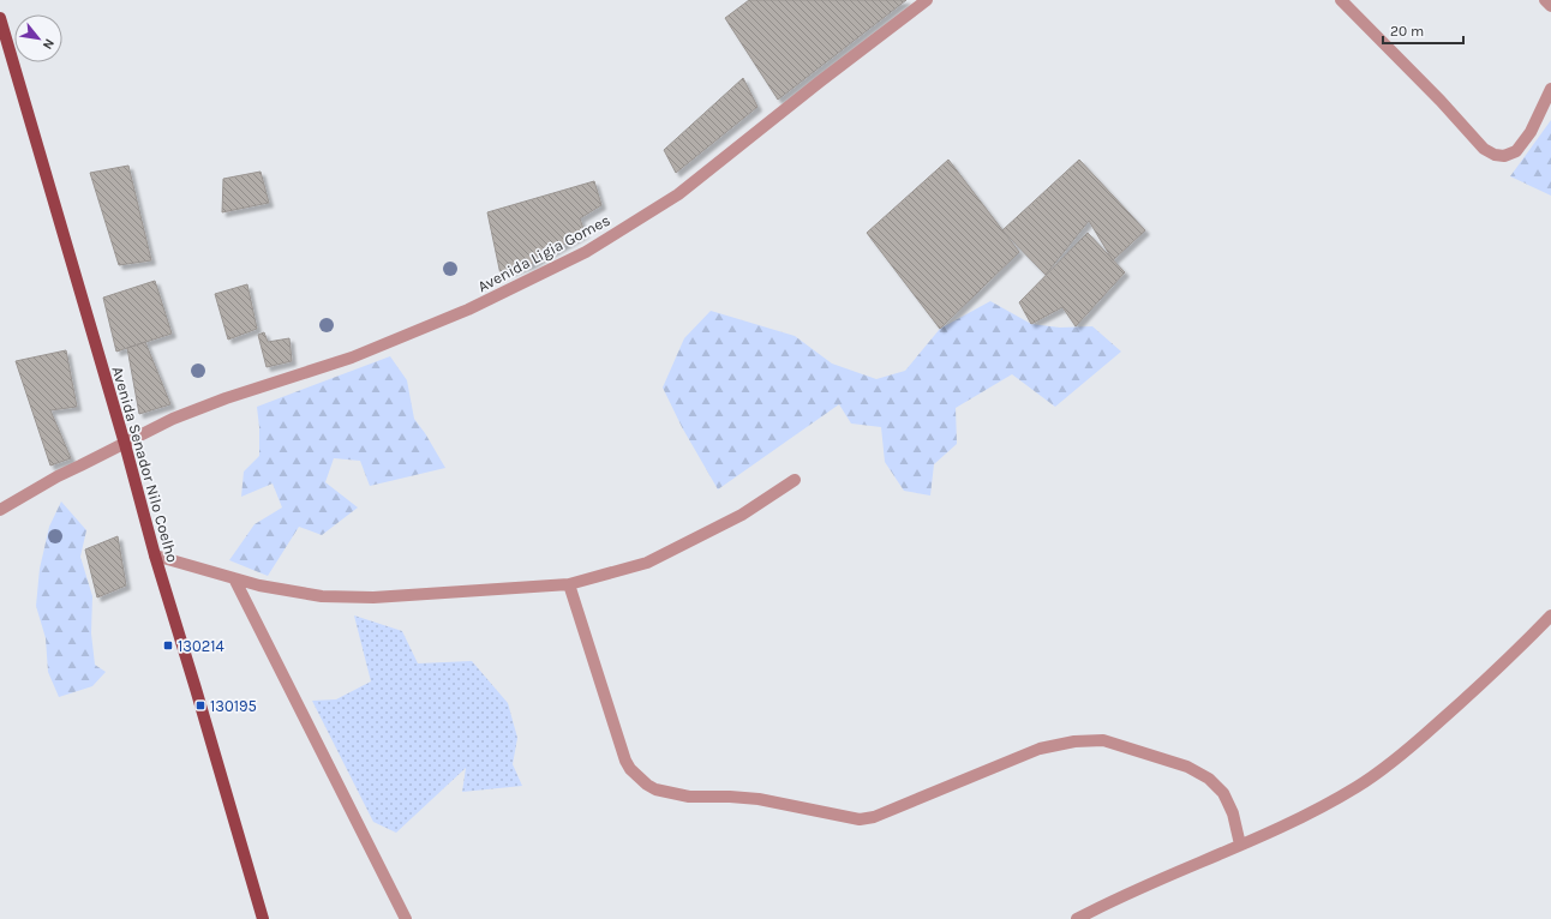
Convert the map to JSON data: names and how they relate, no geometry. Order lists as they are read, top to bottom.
{
  "streets": {
    "main road": ["Avenida Senador Nilo Coelho"],
    "street": ["Avenida Ligia Gomes"]
  },
  "crossings": [
    ["Avenida Ligia Gomes", "Avenida Senador Nilo Coelho"]
  ],
  "places": {
    "transit": ["130214", "130195"]
  },
  "scale_bar": "20 m",
  "north": "bottom right"
}
